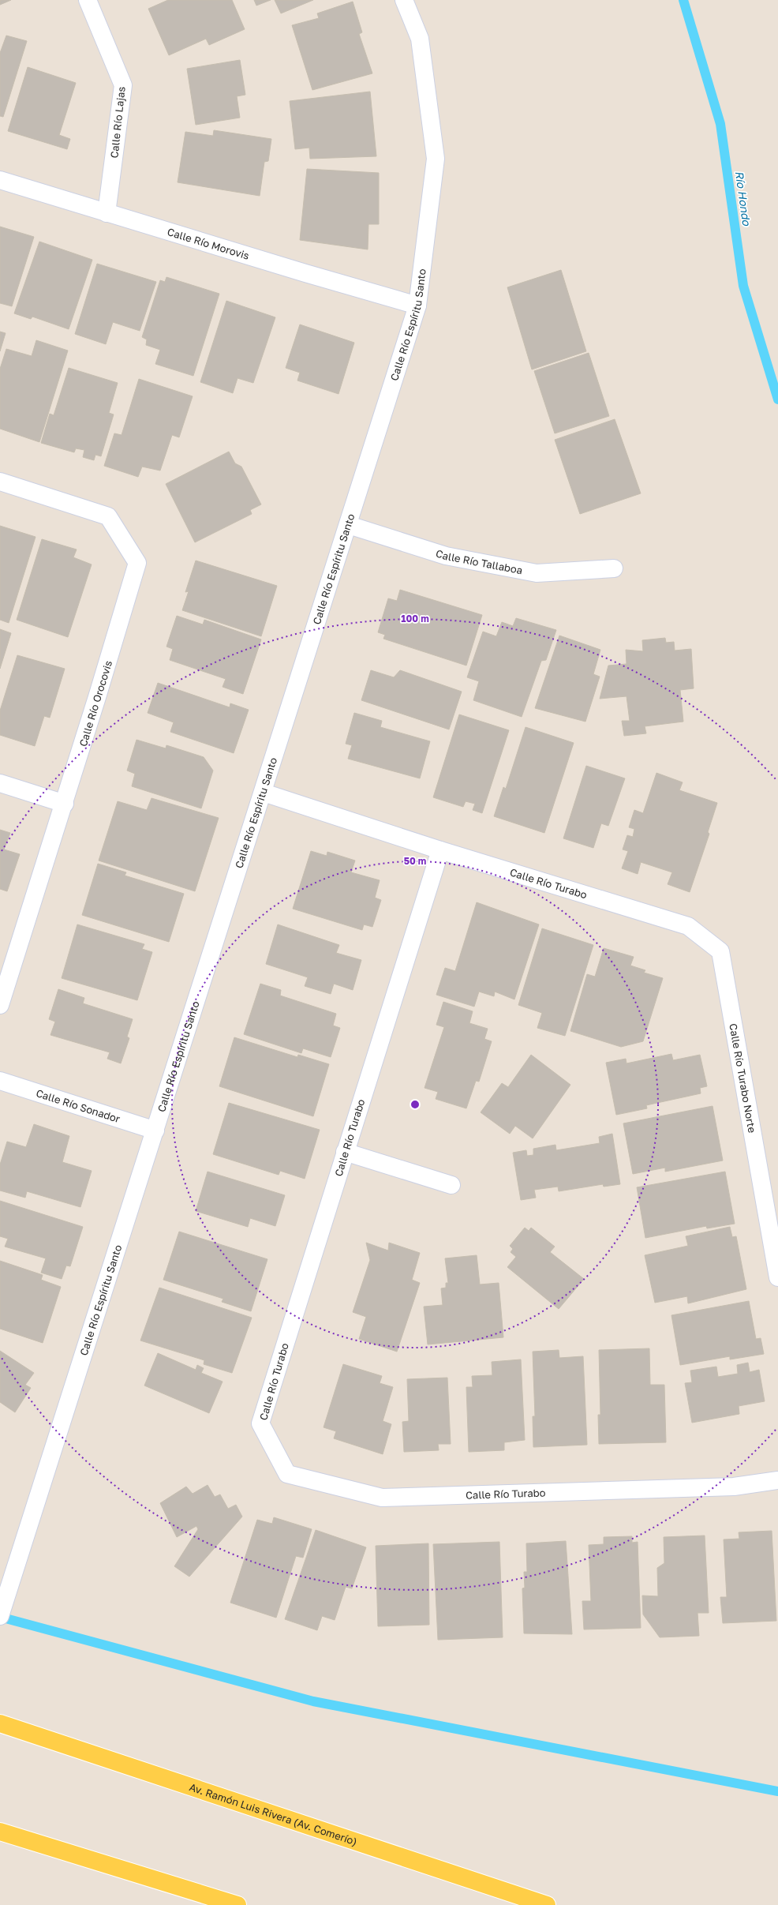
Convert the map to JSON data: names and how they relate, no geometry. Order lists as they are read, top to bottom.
{
  "streets": {
    "main road": ["Av. Ramón Luis Rivera (Av. Comerío)"],
    "street": [
      "Calle Río Lajas",
      "Calle Río Morovis",
      "Calle Río Espíritu Santo",
      "Calle Río Tallaboa",
      "Calle Río Orocovis",
      "Calle Río Turabo",
      "Calle Río Turabo Norte",
      "Calle Río Sonador"
    ]
  },
  "crossings": [
    ["Calle Río Lajas", "Calle Río Morovis"],
    ["Calle Río Morovis", "Calle Río Espíritu Santo"],
    ["Calle Río Espíritu Santo", "Calle Río Tallaboa"],
    ["Calle Río Espíritu Santo", "Calle Río Turabo"],
    ["Calle Río Espíritu Santo", "Calle Río Sonador"],
    ["Calle Río Turabo", "Calle Río Turabo Norte"]
  ],
  "water": ["Río Hondo"],
  "rings": ["100 m", "50 m"]
}
